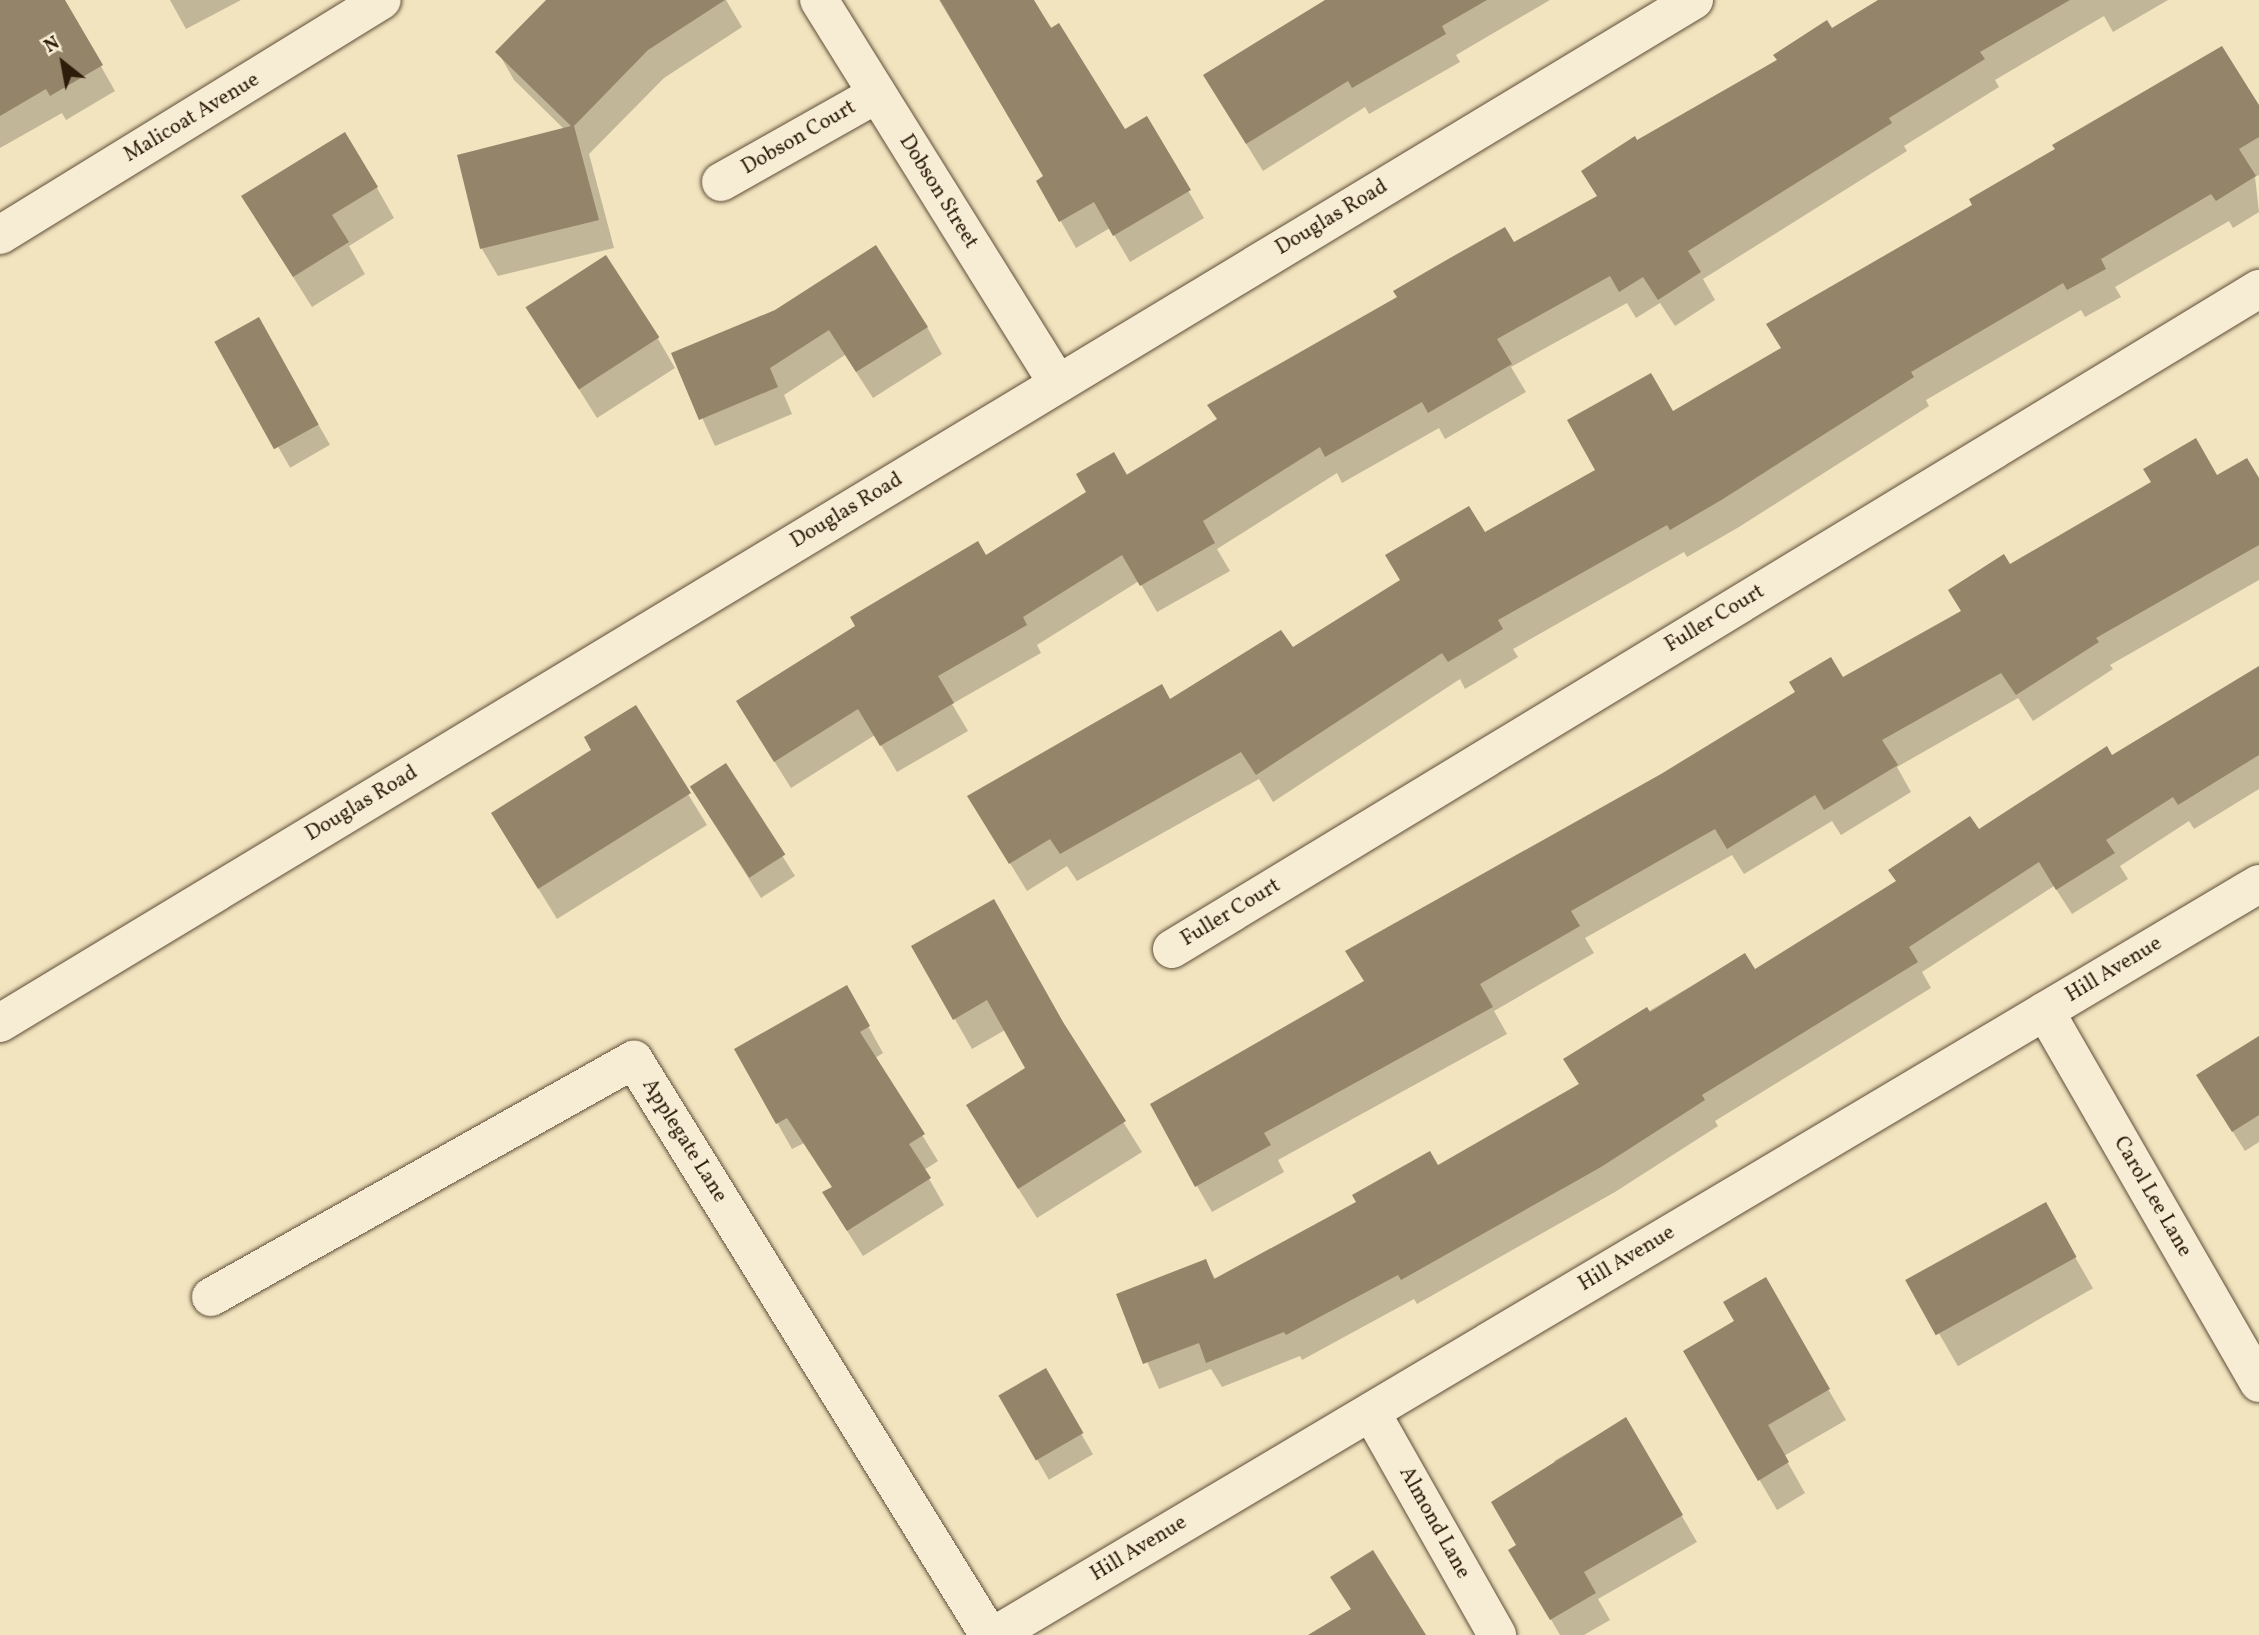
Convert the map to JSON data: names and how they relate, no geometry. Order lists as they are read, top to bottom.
{
  "streets": {
    "street": [
      "Malicoat Avenue",
      "Dobson Court",
      "Dobson Street",
      "Douglas Road",
      "Fuller Court",
      "Hill Avenue",
      "Applegate Lane",
      "Carol Lee Lane",
      "Almond Lane"
    ]
  },
  "crossings": [
    ["Dobson Court", "Dobson Street"],
    ["Dobson Street", "Douglas Road"],
    ["Hill Avenue", "Carol Lee Lane"],
    ["Hill Avenue", "Almond Lane"]
  ],
  "north": "top left"
}
